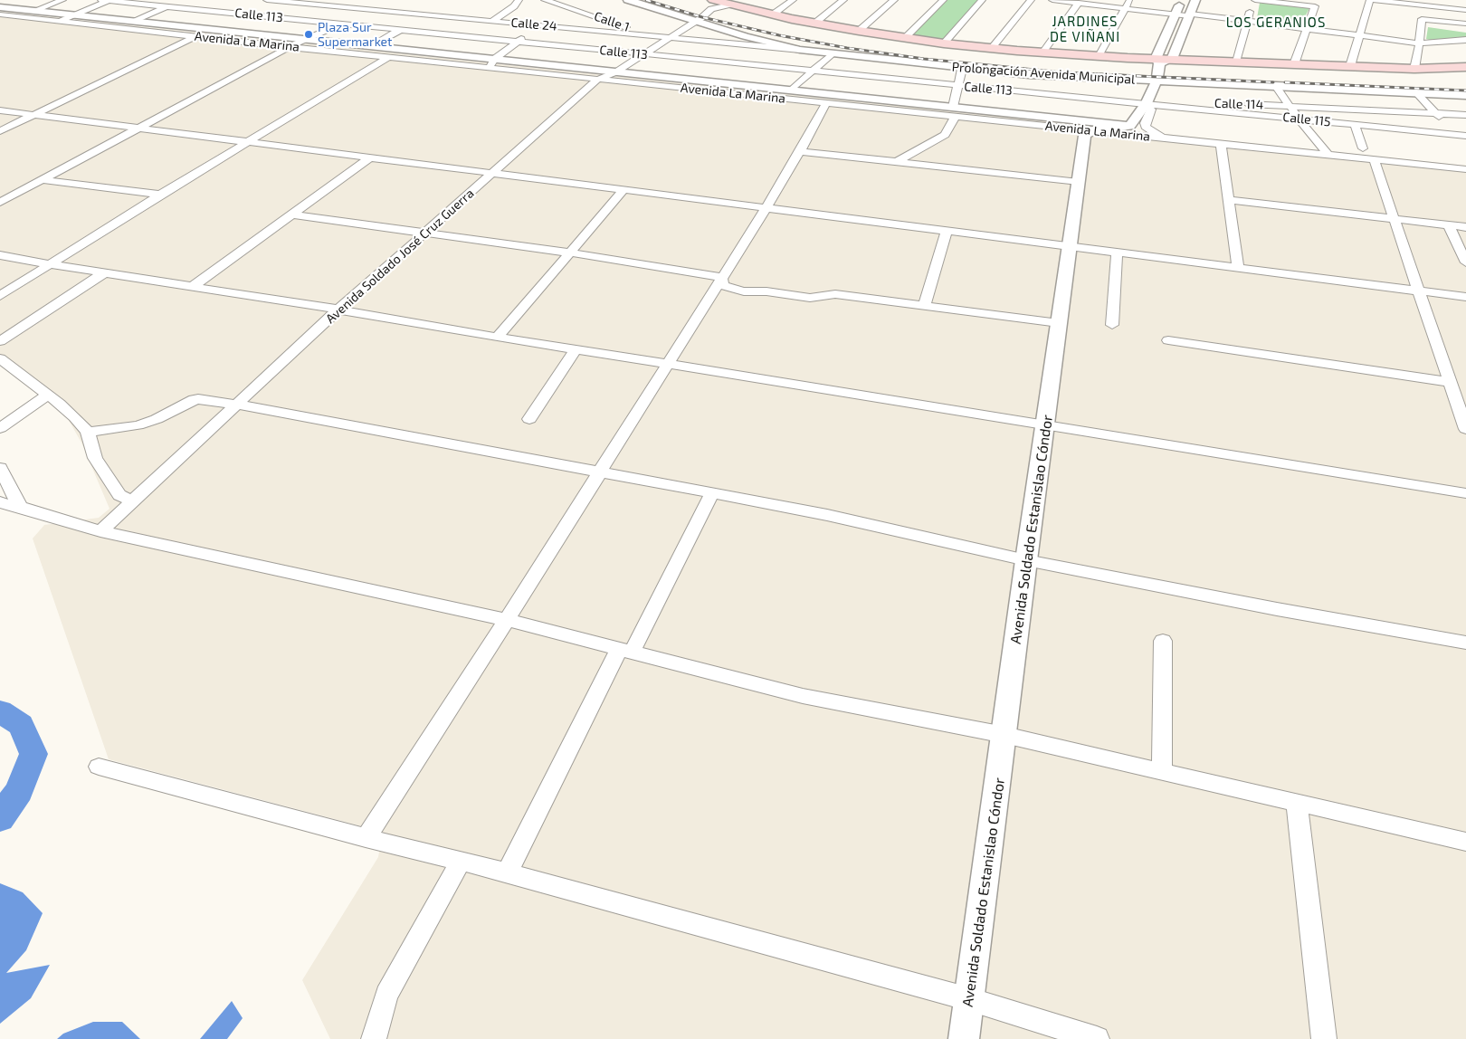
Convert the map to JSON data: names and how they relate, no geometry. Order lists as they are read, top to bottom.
{
  "streets": {
    "main road": ["Prolongación Avenida Municipal"],
    "street": [
      "Calle 113",
      "Calle 1",
      "Calle 24",
      "Avenida La Marina",
      "Calle 114",
      "Calle 115",
      "Avenida Soldado José Cruz Guerra",
      "Avenida Soldado Estanislao Cóndor"
    ]
  },
  "crossings": [
    ["Calle 113", "Calle 114"],
    ["Calle 113", "Calle 115"],
    ["Calle 113", "Avenida Soldado José Cruz Guerra"],
    ["Calle 1", "Calle 24"],
    ["Calle 24", "Prolongación Avenida Municipal"],
    ["Calle 24", "Avenida Soldado José Cruz Guerra"],
    ["Avenida La Marina", "Avenida Soldado José Cruz Guerra"],
    ["Avenida La Marina", "Avenida Soldado Estanislao Cóndor"],
    ["Prolongación Avenida Municipal", "Avenida Soldado José Cruz Guerra"],
    ["Calle 114", "Calle 115"]
  ],
  "districts": ["JARDINES DE VIÑANI", "LOS GERANIOS"],
  "places": ["Plaza Sur Supermarket"]
}
